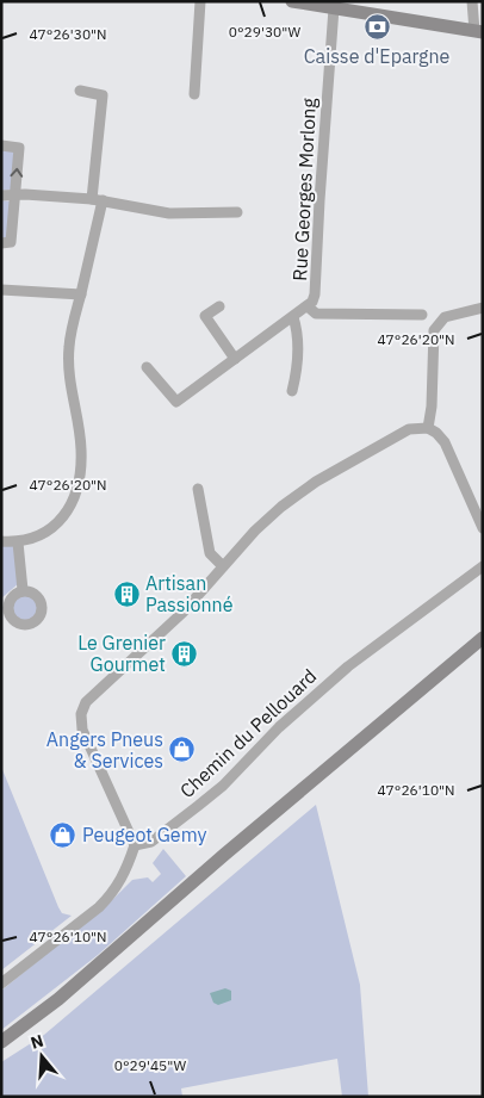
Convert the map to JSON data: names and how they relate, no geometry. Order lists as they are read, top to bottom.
{
  "streets": {
    "street": ["Rue Georges Morlong", "Chemin du Pellouard"]
  },
  "places": {
    "bank": ["Caisse d'Epargne"],
    "building": ["Artisan Passionné", "Le Grenier Gourmet"],
    "shop": ["Angers Pneus & Services", "Peugeot Gemy"]
  },
  "north": "top",
  "coordinates": [
    "0°29'30\"W",
    "47°26'30\"N",
    "47°26'20\"N",
    "47°26'10\"N",
    "0°29'45\"W"
  ]
}
